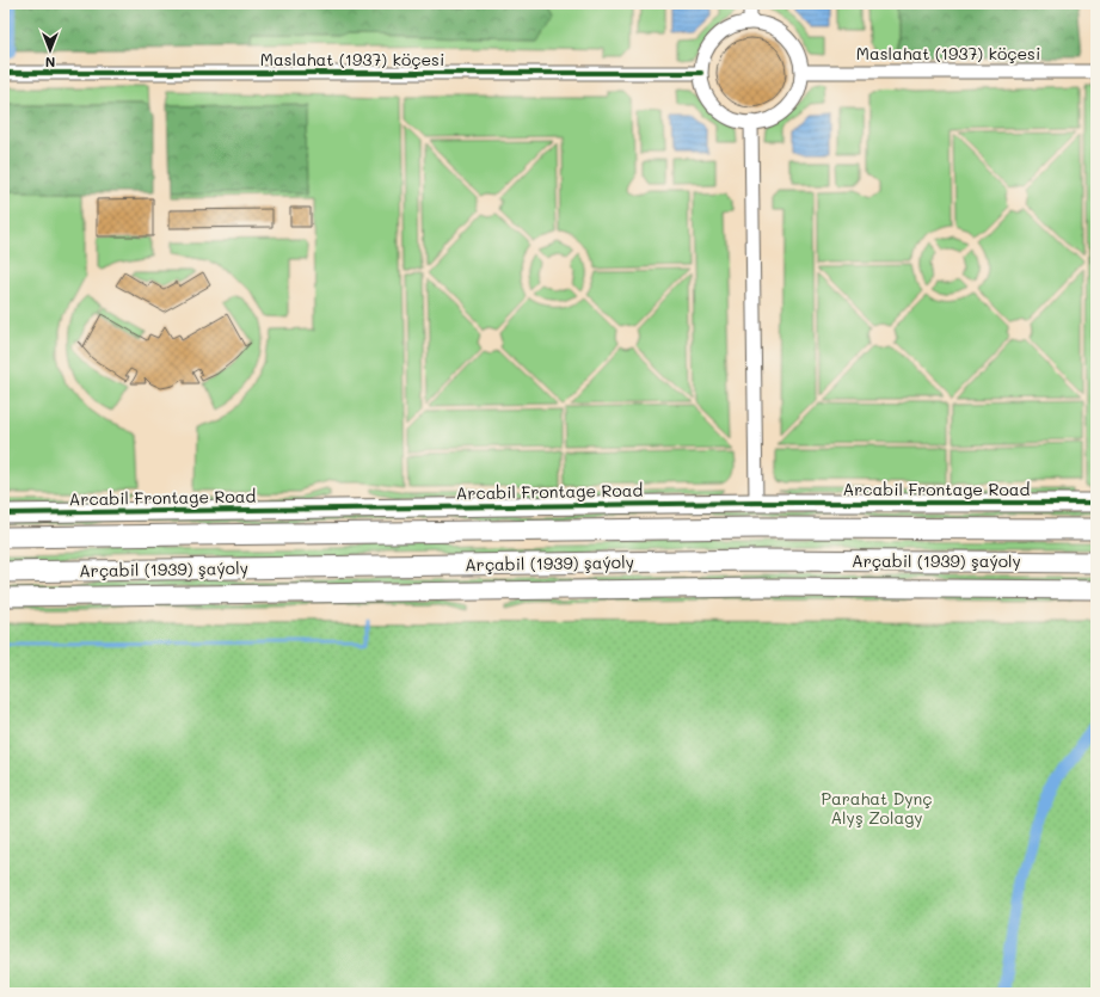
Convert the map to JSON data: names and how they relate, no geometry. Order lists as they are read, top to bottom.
{
  "streets": {
    "main road": ["Arçabil (1939) şaýoly"],
    "street": ["Maslahat (1937) köçesi", "Arcabil Frontage Road"]
  },
  "parks": ["Parahat Dynç Alyş Zolagy"],
  "north": "bottom"
}
